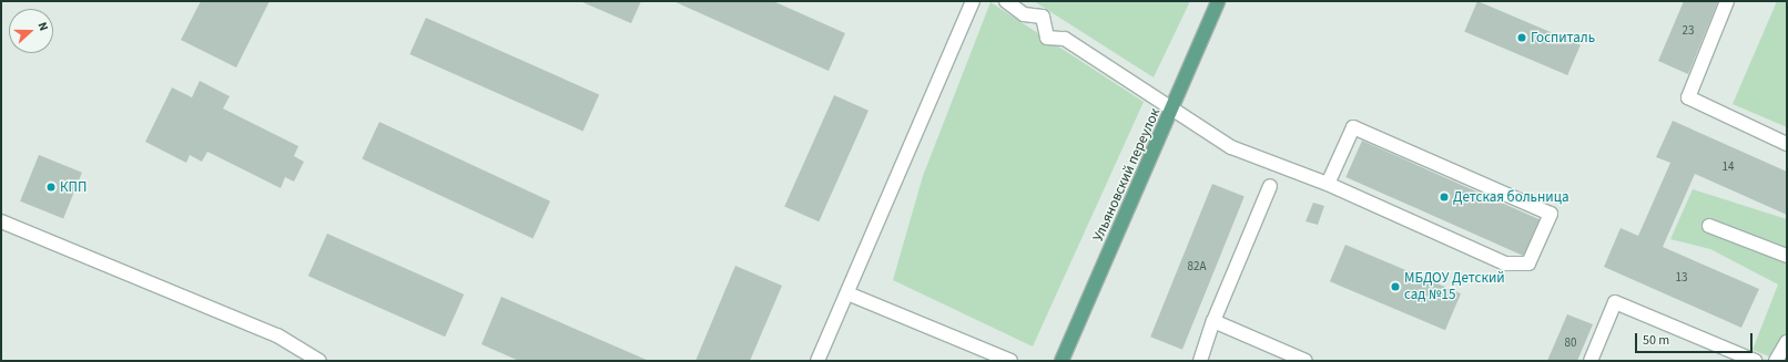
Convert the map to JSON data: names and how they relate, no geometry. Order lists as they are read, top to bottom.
{
  "streets": {
    "main road": ["Ульяновский переулок"]
  },
  "places": [
    "Госпиталь",
    "КПП",
    "Детская больница",
    "МБДОУ Детский сад №15"
  ],
  "house_numbers": [
    "23",
    "14",
    "82А",
    "13",
    "80"
  ],
  "scale_bar": "50 m",
  "north": "right"
}
